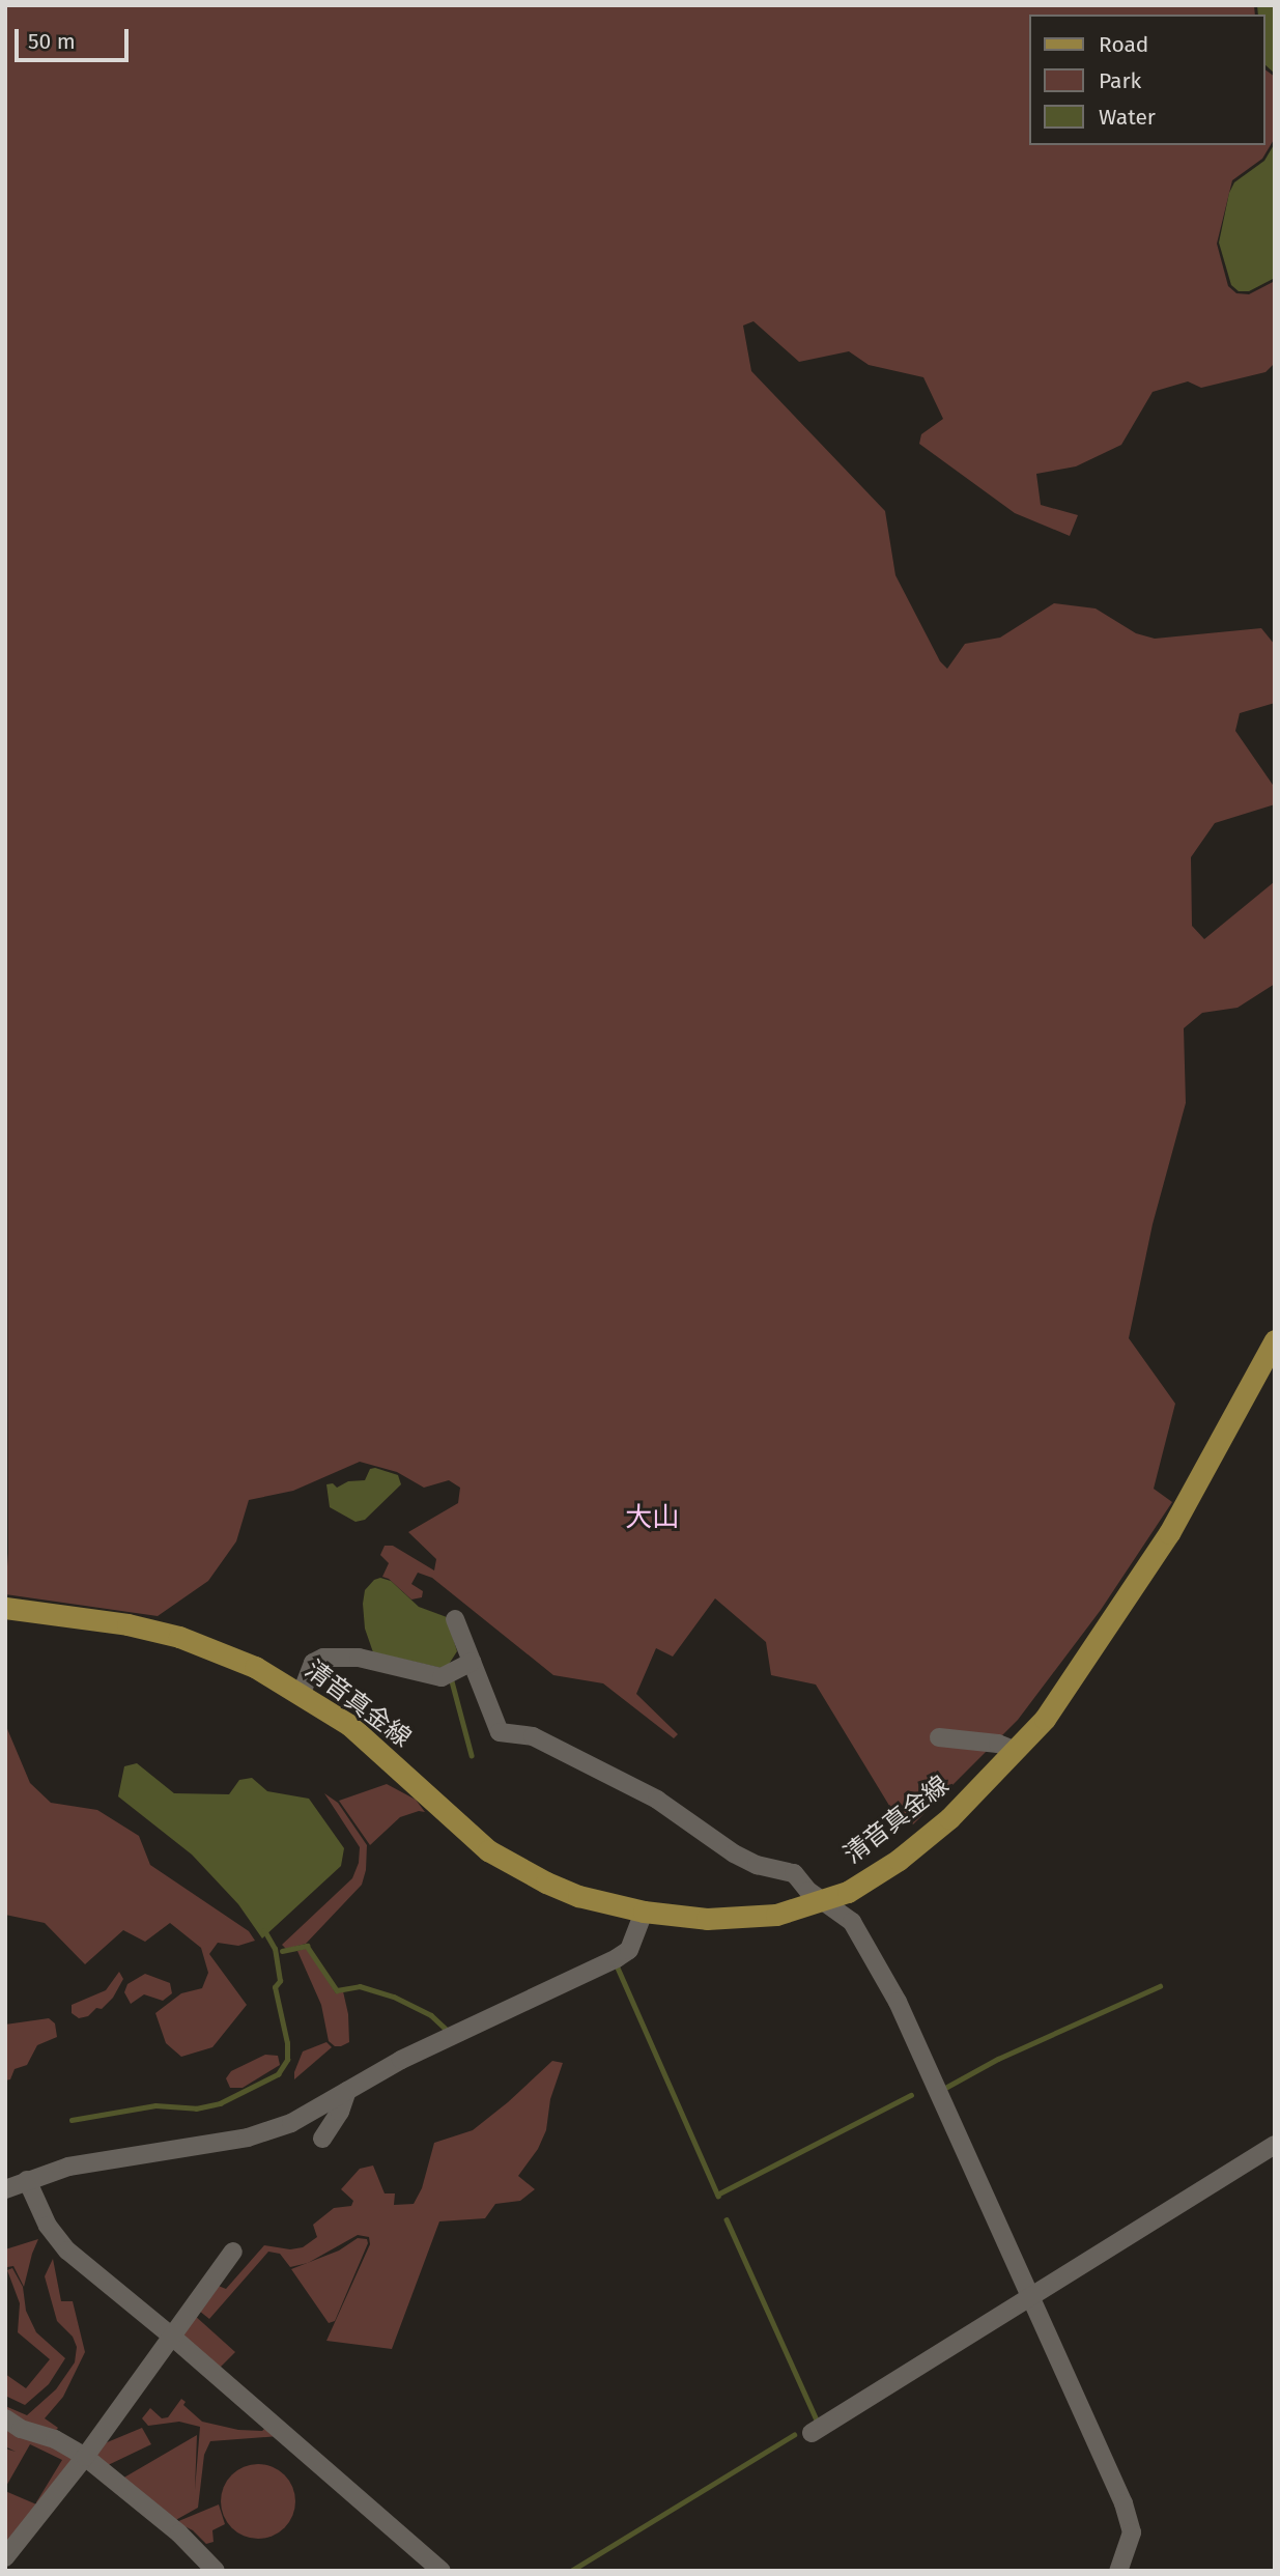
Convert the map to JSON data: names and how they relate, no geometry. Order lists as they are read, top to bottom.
{
  "streets": {
    "main road": ["清音真金線"]
  },
  "districts": ["大山"],
  "legend": ["Road", "Park", "Water"],
  "scale_bar": "50 m"
}
